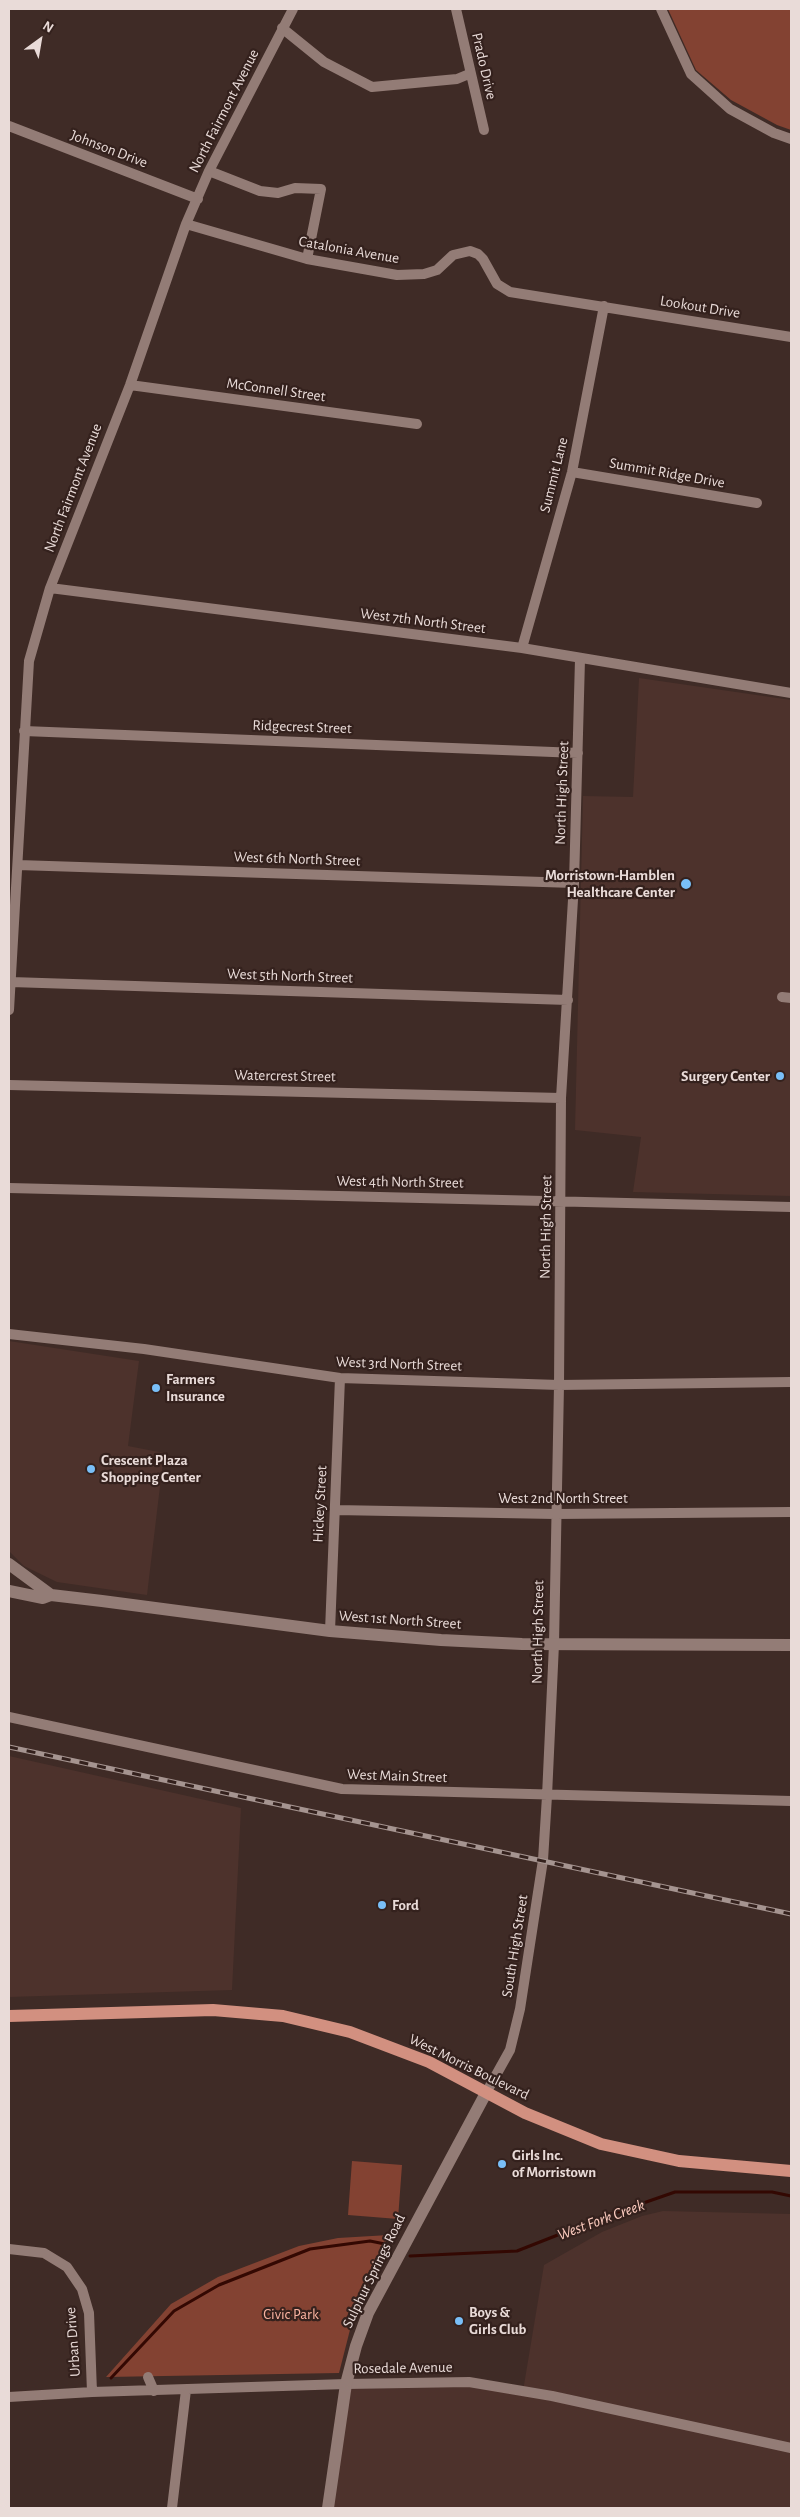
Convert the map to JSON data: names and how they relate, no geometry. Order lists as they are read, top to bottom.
{
  "streets": {
    "main road": ["West 1st North Street", "West Morris Boulevard", "Sulphur Springs Road"],
    "street": [
      "Prado Drive",
      "North Fairmont Avenue",
      "Johnson Drive",
      "Catalonia Avenue",
      "Lookout Drive",
      "McConnell Street",
      "Summit Ridge Drive",
      "Summit Lane",
      "West 7th North Street",
      "Ridgecrest Street",
      "North High Street",
      "West 6th North Street",
      "West 5th North Street",
      "Watercrest Street",
      "West 4th North Street",
      "West 3rd North Street",
      "West 2nd North Street",
      "Hickey Street",
      "West Main Street",
      "South High Street",
      "Urban Drive",
      "Rosedale Avenue"
    ]
  },
  "crossings": [
    ["North Fairmont Avenue", "Johnson Drive"],
    ["North Fairmont Avenue", "Catalonia Avenue"],
    ["North Fairmont Avenue", "McConnell Street"],
    ["North Fairmont Avenue", "West 7th North Street"],
    ["North Fairmont Avenue", "Ridgecrest Street"],
    ["North Fairmont Avenue", "West 6th North Street"],
    ["North Fairmont Avenue", "West 5th North Street"],
    ["Catalonia Avenue", "Lookout Drive"],
    ["Catalonia Avenue", "Summit Lane"],
    ["Lookout Drive", "Summit Lane"],
    ["Summit Ridge Drive", "Summit Lane"],
    ["Summit Lane", "West 7th North Street"],
    ["West 7th North Street", "North High Street"],
    ["Ridgecrest Street", "North High Street"],
    ["North High Street", "West 6th North Street"],
    ["North High Street", "West 5th North Street"],
    ["North High Street", "Watercrest Street"],
    ["North High Street", "West 4th North Street"],
    ["North High Street", "West 3rd North Street"],
    ["North High Street", "West 2nd North Street"],
    ["North High Street", "West 1st North Street"],
    ["North High Street", "West Main Street"],
    ["North High Street", "South High Street"],
    ["West 3rd North Street", "Hickey Street"],
    ["West 2nd North Street", "Hickey Street"],
    ["Hickey Street", "West 1st North Street"],
    ["West Main Street", "South High Street"],
    ["South High Street", "West Morris Boulevard"],
    ["South High Street", "Sulphur Springs Road"],
    ["West Morris Boulevard", "Sulphur Springs Road"],
    ["Sulphur Springs Road", "Rosedale Avenue"],
    ["Urban Drive", "Rosedale Avenue"]
  ],
  "water": ["West Fork Creek"],
  "parks": ["Civic Park"],
  "places": [
    "Morristown-Hamblen Healthcare Center",
    "Surgery Center",
    "Farmers Insurance",
    "Crescent Plaza Shopping Center",
    "Ford",
    "Girls Inc. of Morristown",
    "Boys & Girls Club"
  ],
  "north": "top right"
}
